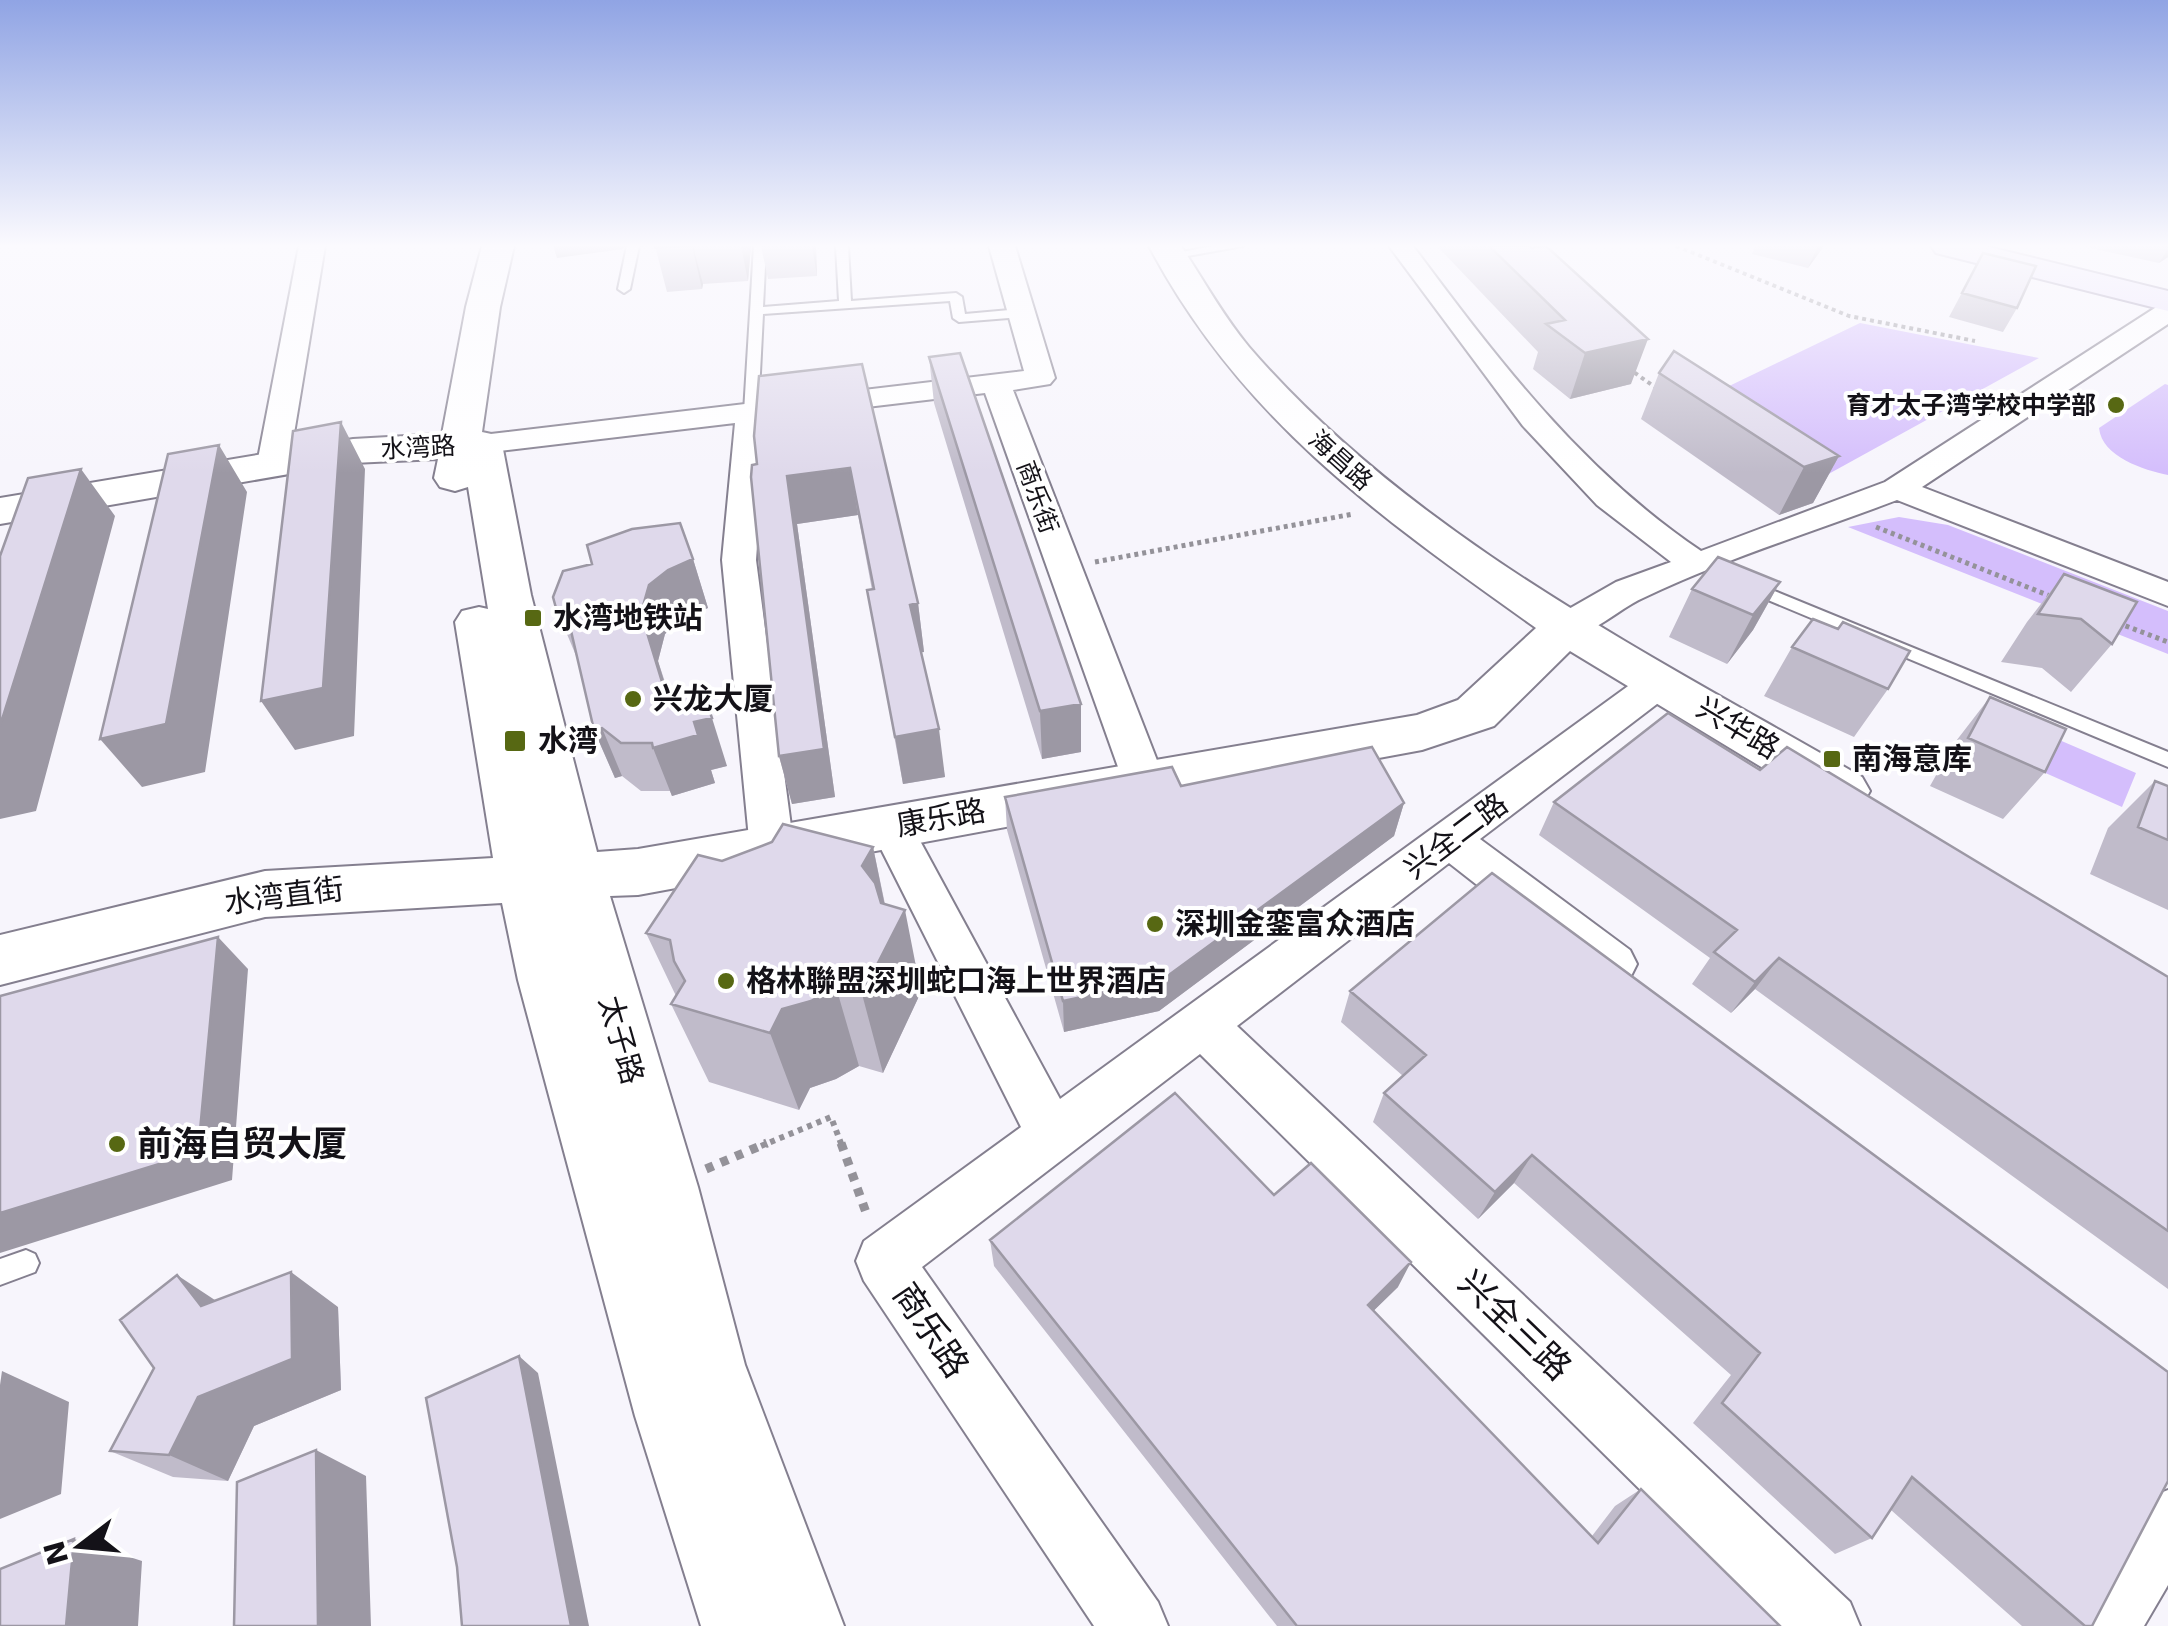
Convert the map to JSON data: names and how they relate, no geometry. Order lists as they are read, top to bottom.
{
  "streets": {
    "street": [
      "水湾路",
      "海昌路",
      "商乐街",
      "兴华路",
      "康乐路",
      "兴全二路",
      "水湾直街",
      "太子路",
      "兴全三路",
      "商乐路"
    ]
  },
  "crossings": [
    ["水湾路", "太子路"],
    ["海昌路", "兴华路"],
    ["海昌路", "康乐路"],
    ["商乐街", "康乐路"],
    ["兴华路", "康乐路"],
    ["兴华路", "兴全二路"],
    ["康乐路", "水湾直街"],
    ["康乐路", "太子路"],
    ["兴全二路", "兴全三路"],
    ["兴全二路", "商乐路"],
    ["水湾直街", "太子路"],
    ["兴全三路", "商乐路"]
  ],
  "places": {
    "other": [
      "育才太子湾学校中学部",
      "兴龙大厦",
      "深圳金銮富众酒店",
      "格林聯盟深圳蛇口海上世界酒店",
      "前海自贸大厦"
    ],
    "transit": ["水湾地铁站", "水湾", "南海意库"]
  },
  "north": "left"
}
